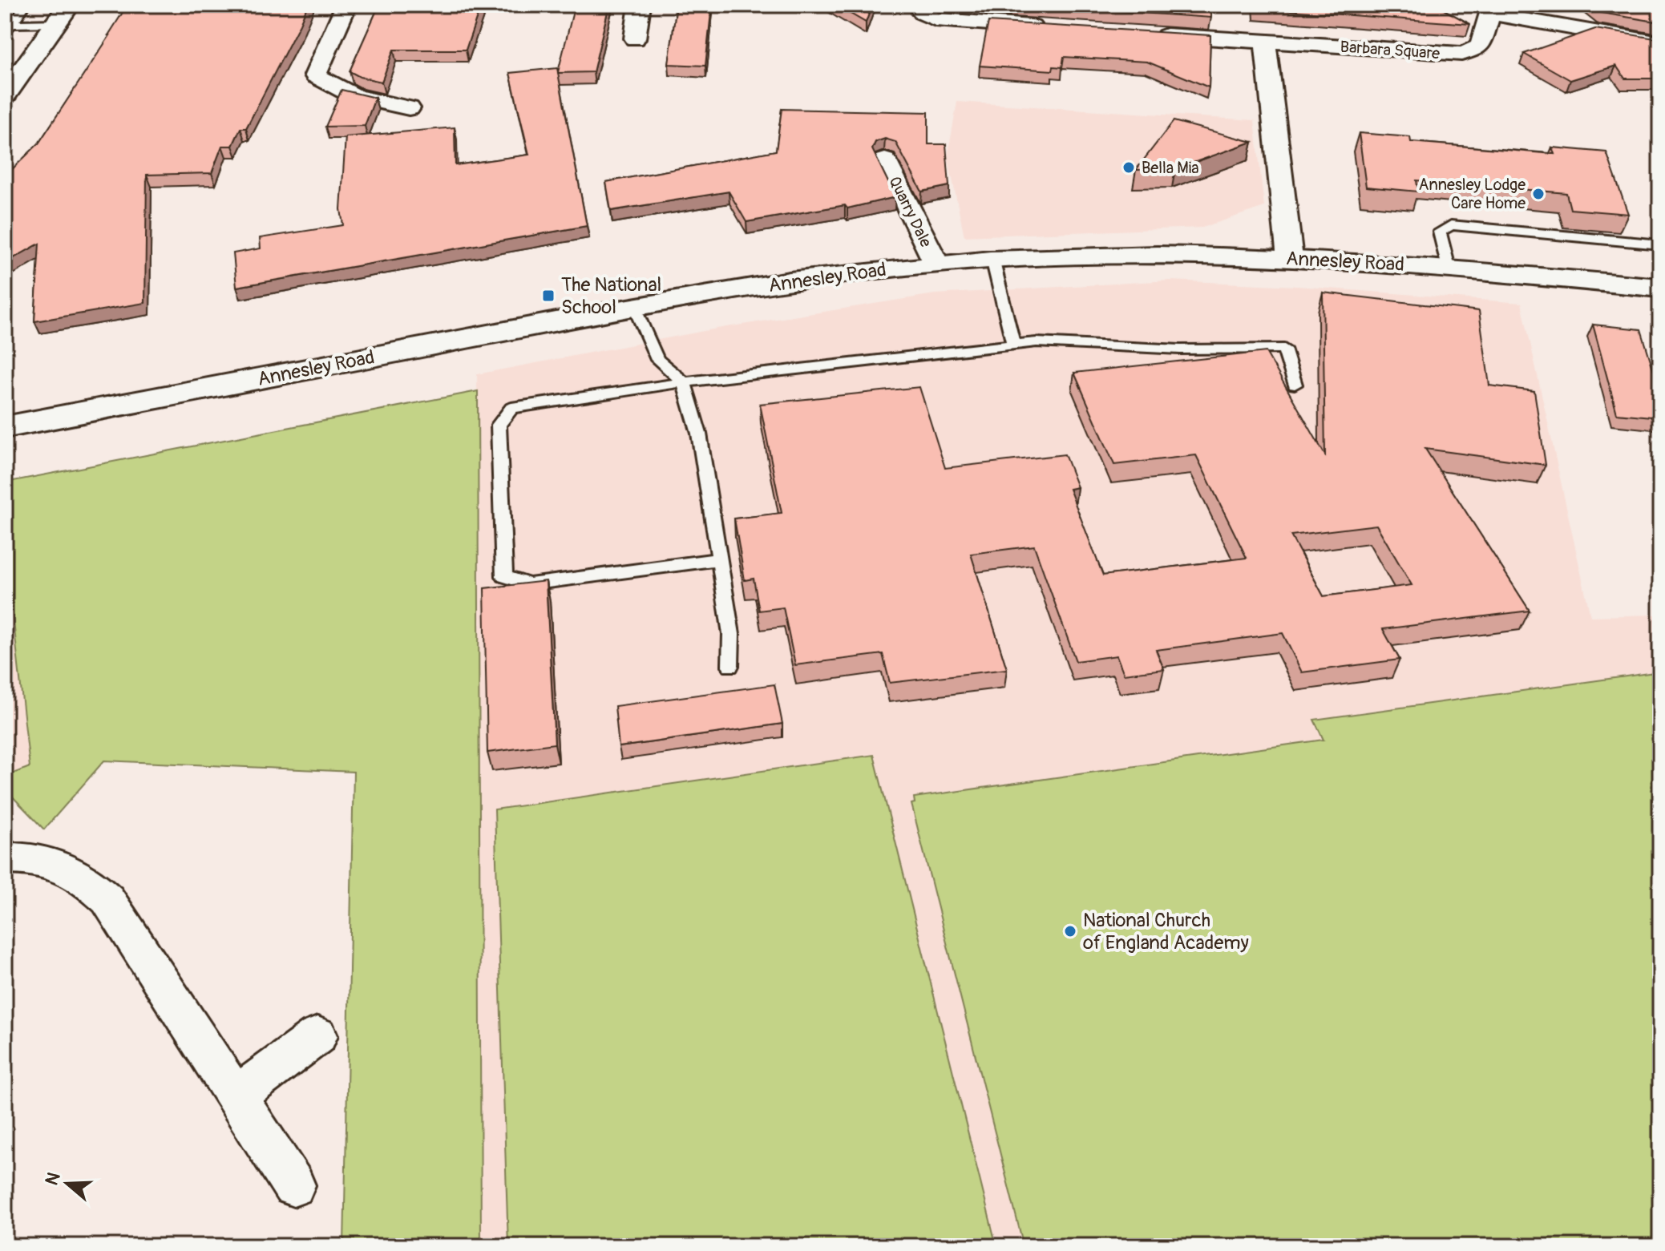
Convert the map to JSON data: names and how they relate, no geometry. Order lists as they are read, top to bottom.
{
  "streets": {
    "street": ["Barbara Square", "Quarry Dale", "Annesley Road"]
  },
  "crossings": [
    ["Quarry Dale", "Annesley Road"]
  ],
  "places": {
    "other": ["Bella Mia", "Annesley Lodge Care Home", "National Church of England Academy"],
    "transit": ["The National School"]
  },
  "north": "left"
}
